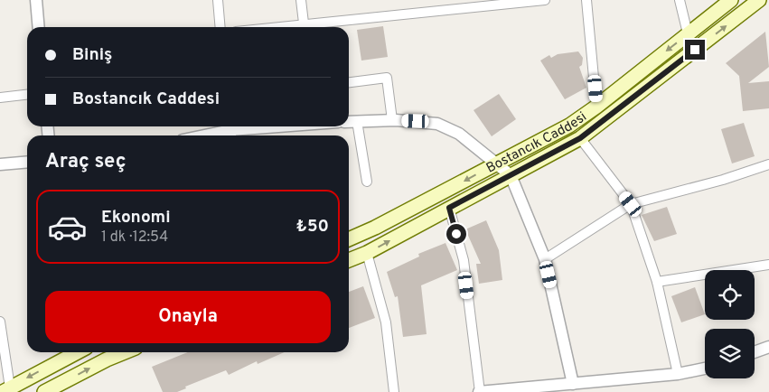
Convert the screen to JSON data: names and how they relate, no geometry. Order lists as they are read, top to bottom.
{
  "streets": {
    "main road": ["Bostancık Caddesi"]
  },
  "page": {
    "banner": ["Biniş", "Bostancık Caddesi"],
    "heading": "Araç seç",
    "list": [
      {
        "name": "Ekonomi",
        "note": "1 dk · 12:54",
        "value": "₺50"
      }
    ],
    "buttons": "Onayla"
  }
}
